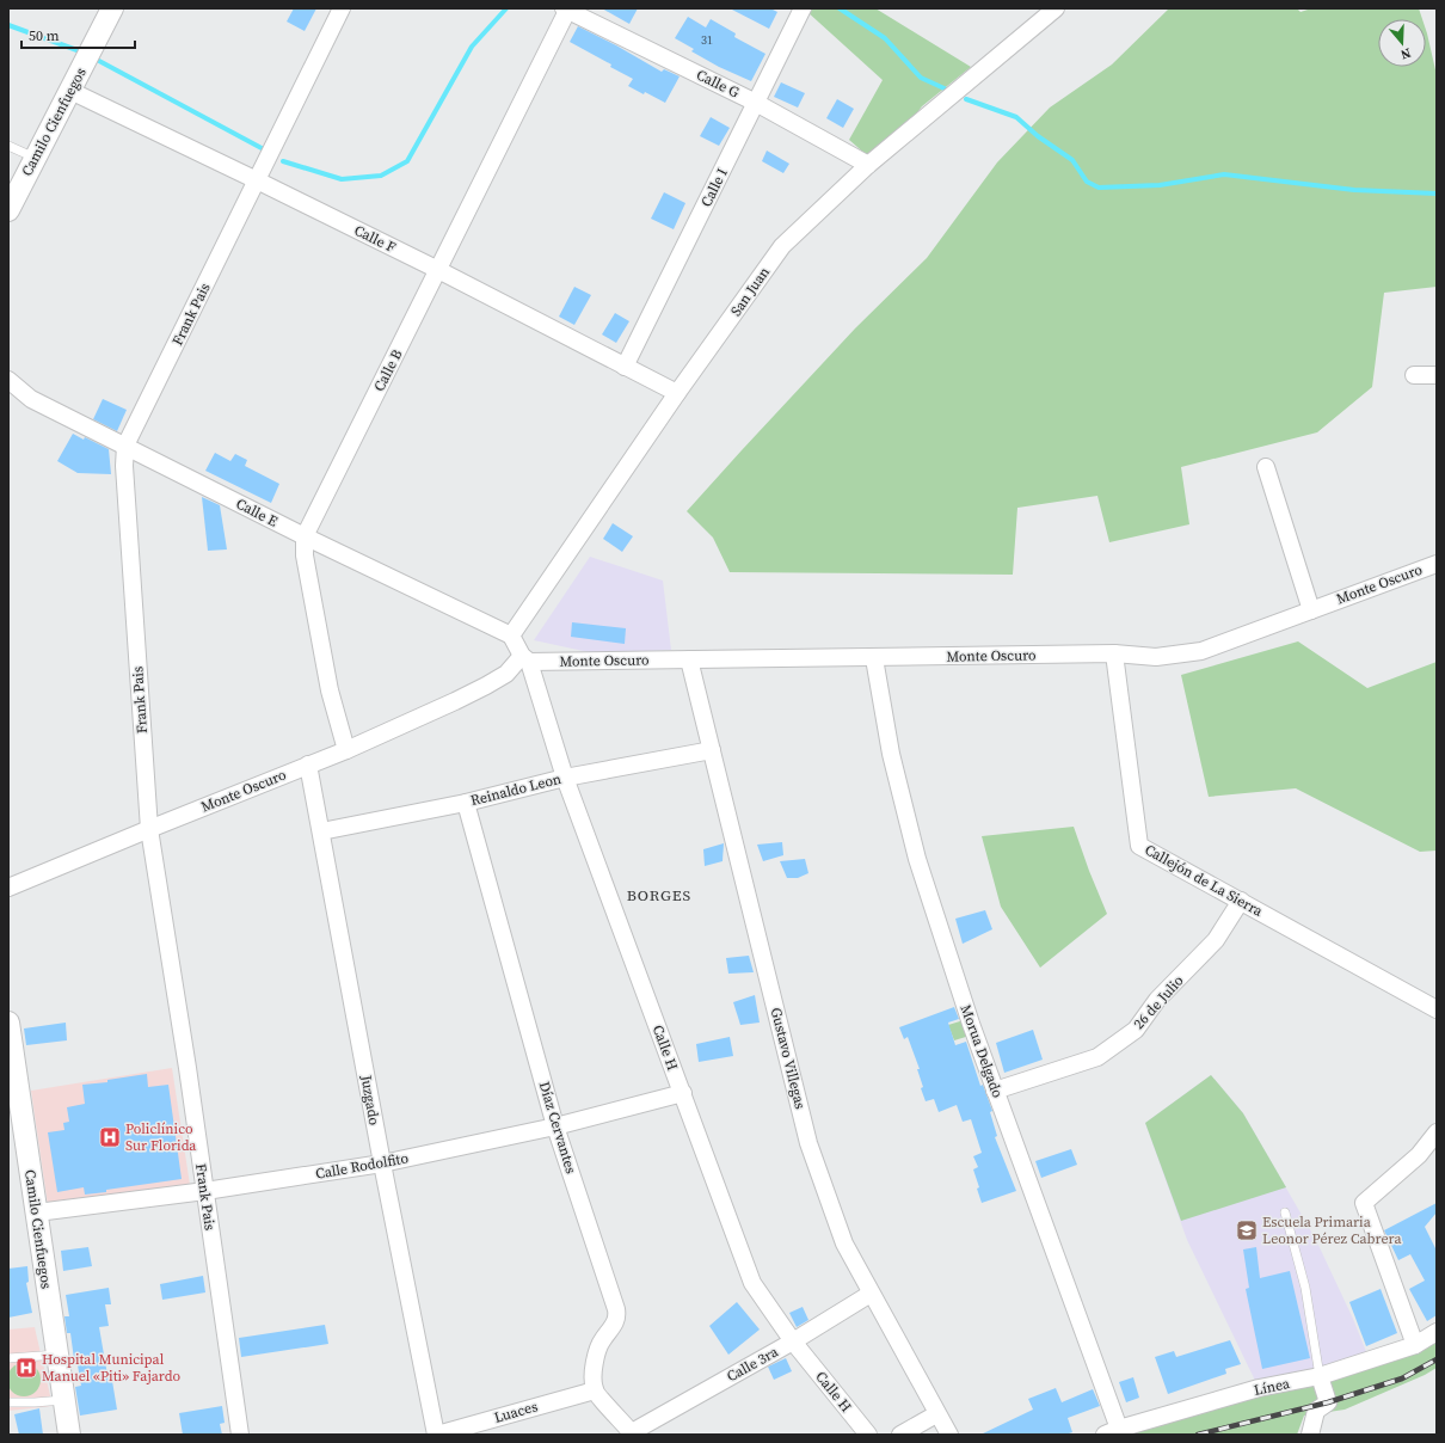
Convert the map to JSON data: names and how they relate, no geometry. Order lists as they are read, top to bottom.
{
  "streets": {
    "street": [
      "Calle G",
      "Camilo Cienfuegos",
      "Calle I",
      "Calle F",
      "San Juan",
      "Frank Pais",
      "Calle B",
      "Calle E",
      "Monte Oscuro",
      "Reinaldo Leon",
      "Callejón de La Sierra",
      "26 de Julio",
      "Calle H",
      "Morua Delgado",
      "Gustavo Villegas",
      "Juzgado",
      "Díaz Cervantes",
      "Calle Rodolfito",
      "Calle 3ra",
      "Línea",
      "Luaces"
    ]
  },
  "crossings": [
    ["Calle G", "Calle I"],
    ["Calle G", "San Juan"],
    ["Calle G", "Calle B"],
    ["Camilo Cienfuegos", "Calle F"],
    ["Camilo Cienfuegos", "Calle Rodolfito"],
    ["Calle I", "Calle F"],
    ["Calle F", "San Juan"],
    ["Calle F", "Frank Pais"],
    ["Calle F", "Calle B"],
    ["San Juan", "Calle E"],
    ["San Juan", "Calle H"],
    ["Frank Pais", "Calle E"],
    ["Frank Pais", "Monte Oscuro"],
    ["Frank Pais", "Calle Rodolfito"],
    ["Calle B", "Calle E"],
    ["Calle B", "Monte Oscuro"],
    ["Calle E", "Calle H"],
    ["Monte Oscuro", "Callejón de La Sierra"],
    ["Monte Oscuro", "Calle H"],
    ["Monte Oscuro", "Morua Delgado"],
    ["Monte Oscuro", "Gustavo Villegas"],
    ["Monte Oscuro", "Juzgado"],
    ["Reinaldo Leon", "Calle H"],
    ["Reinaldo Leon", "Gustavo Villegas"],
    ["Reinaldo Leon", "Juzgado"],
    ["Reinaldo Leon", "Díaz Cervantes"],
    ["Callejón de La Sierra", "26 de Julio"],
    ["26 de Julio", "Morua Delgado"],
    ["Calle H", "Calle Rodolfito"],
    ["Calle H", "Calle 3ra"],
    ["Morua Delgado", "Línea"],
    ["Gustavo Villegas", "Calle 3ra"],
    ["Juzgado", "Calle Rodolfito"],
    ["Juzgado", "Luaces"],
    ["Díaz Cervantes", "Calle Rodolfito"],
    ["Díaz Cervantes", "Luaces"]
  ],
  "districts": ["BORGES"],
  "places": {
    "hospital": ["Policlínico Sur Florida", "Hospital Municipal Manuel «Piti» Fajardo"],
    "school or university": ["Escuela Primaria Leonor Pérez Cabrera"]
  },
  "house_numbers": ["31"],
  "scale_bar": "50 m",
  "north": "bottom"
}
